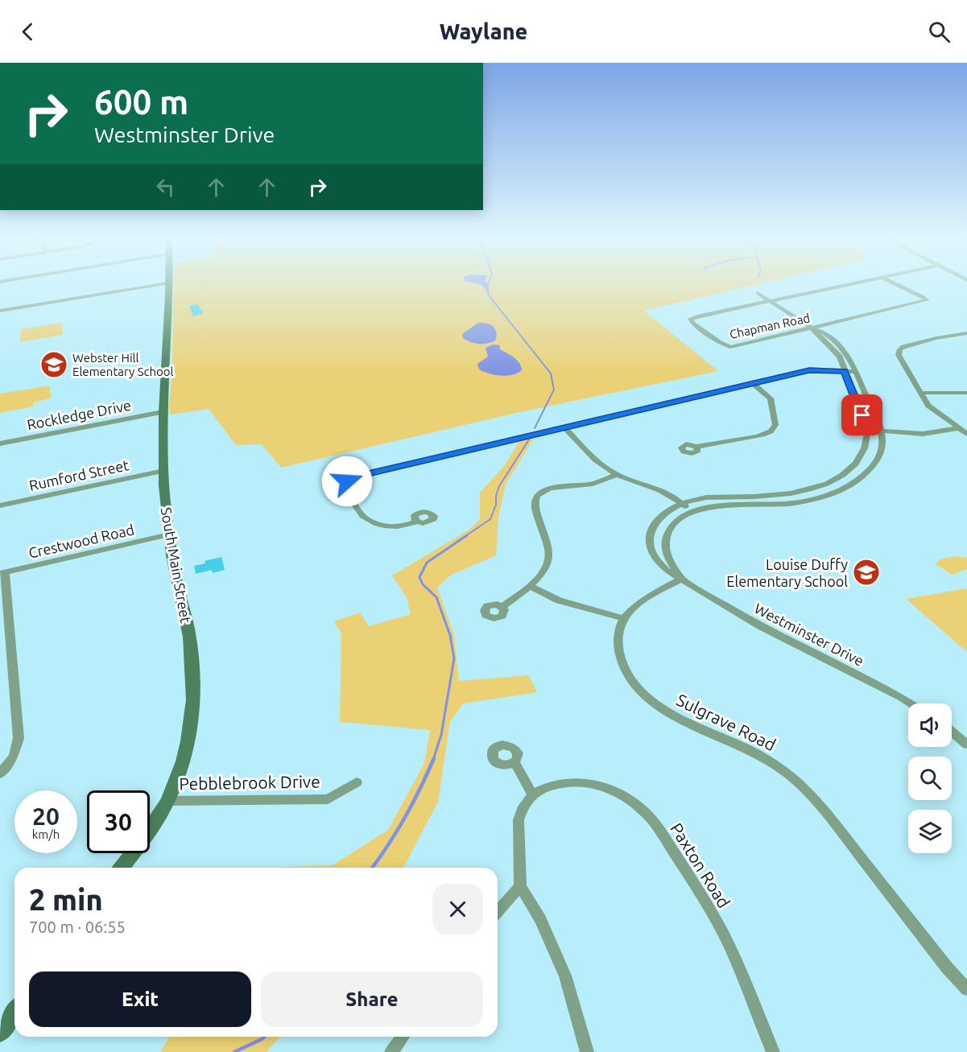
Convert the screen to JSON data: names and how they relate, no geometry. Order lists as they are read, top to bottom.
{
  "streets": {
    "main road": ["South Main Street"],
    "street": [
      "Chapman Road",
      "Rockledge Drive",
      "Rumford Street",
      "Crestwood Road",
      "Westminster Drive",
      "Sulgrave Road",
      "Pebblebrook Drive",
      "Paxton Road"
    ]
  },
  "crossings": [
    ["Rockledge Drive", "South Main Street"],
    ["Rumford Street", "South Main Street"],
    ["Crestwood Road", "South Main Street"],
    ["South Main Street", "Pebblebrook Drive"]
  ],
  "places": {
    "school or university": ["Webster Hill Elementary School", "Louise Duffy Elementary School"]
  },
  "page": {
    "header": "Waylane",
    "turn": ["600 m", "Westminster Drive"],
    "speed": "20 km/h",
    "limit": "30",
    "heading": ["2 min", "700 m · 06:55"],
    "buttons": ["Exit", "Share"]
  }
}
